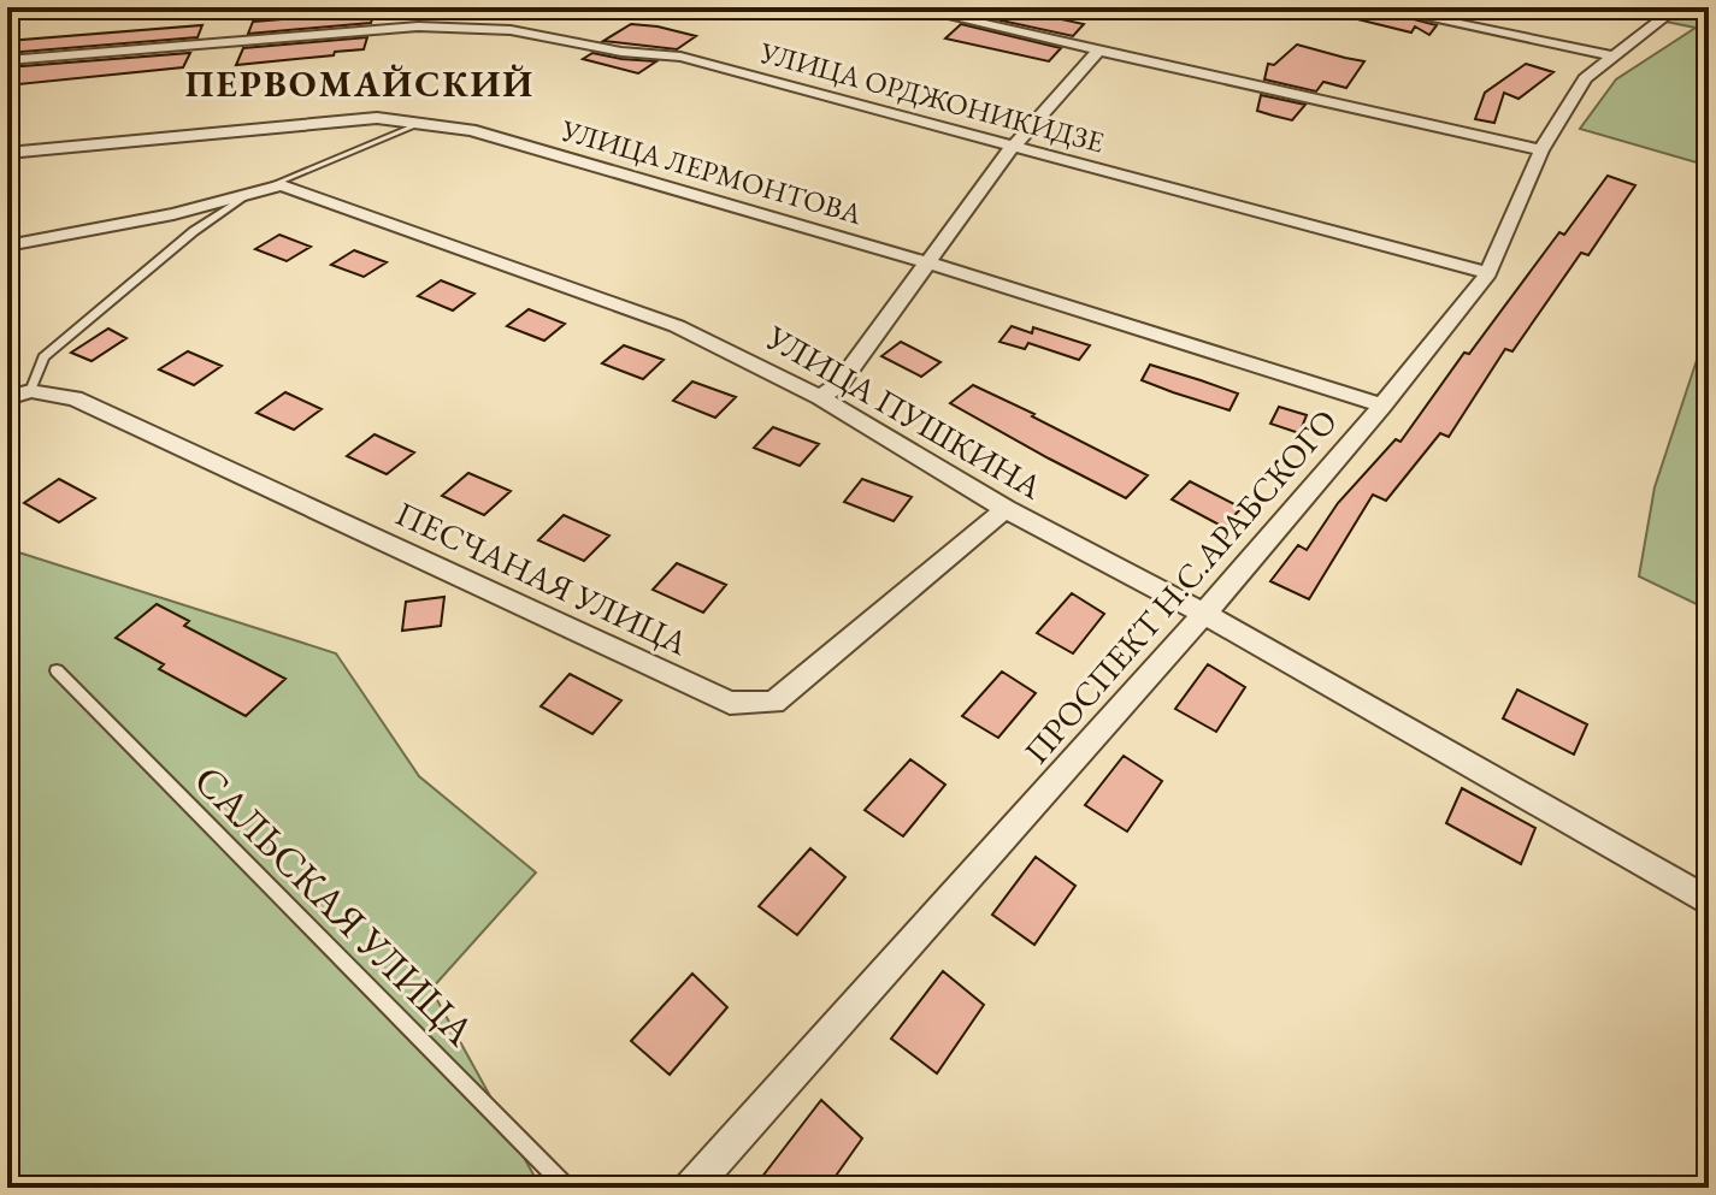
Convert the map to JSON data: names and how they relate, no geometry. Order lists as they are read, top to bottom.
{
  "streets": {
    "street": [
      "УЛИЦА ОРДЖОНИКИДЗЕ",
      "УЛИЦА ЛЕРМОНТОВА",
      "УЛИЦА ПУШКИНА",
      "ПЕСЧАНАЯ УЛИЦА",
      "ПРОСПЕКТ Н.С.АРАБСКОГО"
    ],
    "lane": ["САЛЬСКАЯ УЛИЦА"]
  },
  "crossings": [
    ["УЛИЦА ОРДЖОНИКИДЗЕ", "ПРОСПЕКТ Н.С.АРАБСКОГО"],
    ["УЛИЦА ЛЕРМОНТОВА", "ПРОСПЕКТ Н.С.АРАБСКОГО"],
    ["УЛИЦА ПУШКИНА", "ПЕСЧАНАЯ УЛИЦА"],
    ["УЛИЦА ПУШКИНА", "ПРОСПЕКТ Н.С.АРАБСКОГО"]
  ],
  "districts": ["ПЕРВОМАЙСКИЙ"]
}
